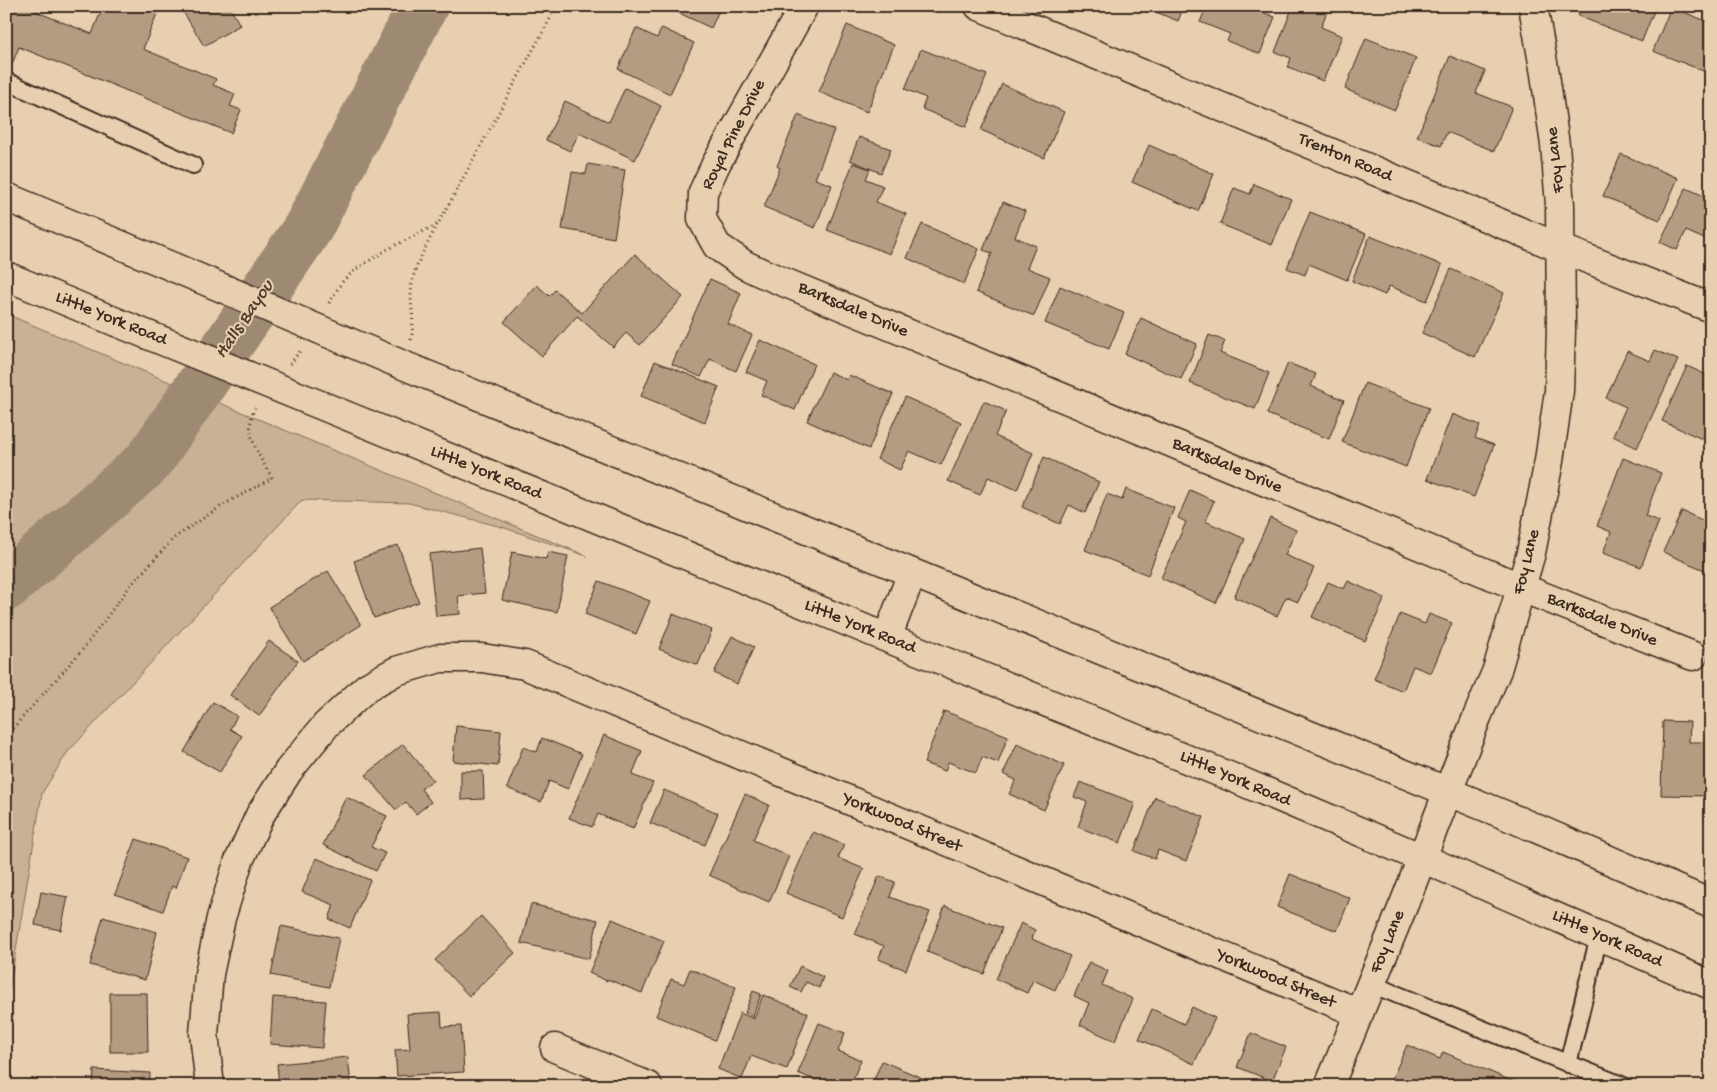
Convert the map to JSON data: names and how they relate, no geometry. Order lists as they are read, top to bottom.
{
  "streets": {
    "street": [
      "Royal Pine Drive",
      "Trenton Road",
      "Foy Lane",
      "Barksdale Drive",
      "Little York Road",
      "Yorkwood Street"
    ]
  },
  "crossings": [
    ["Royal Pine Drive", "Barksdale Drive"],
    ["Trenton Road", "Foy Lane"],
    ["Foy Lane", "Barksdale Drive"],
    ["Foy Lane", "Little York Road"],
    ["Foy Lane", "Yorkwood Street"]
  ],
  "water": ["Halls Bayou"]
}
